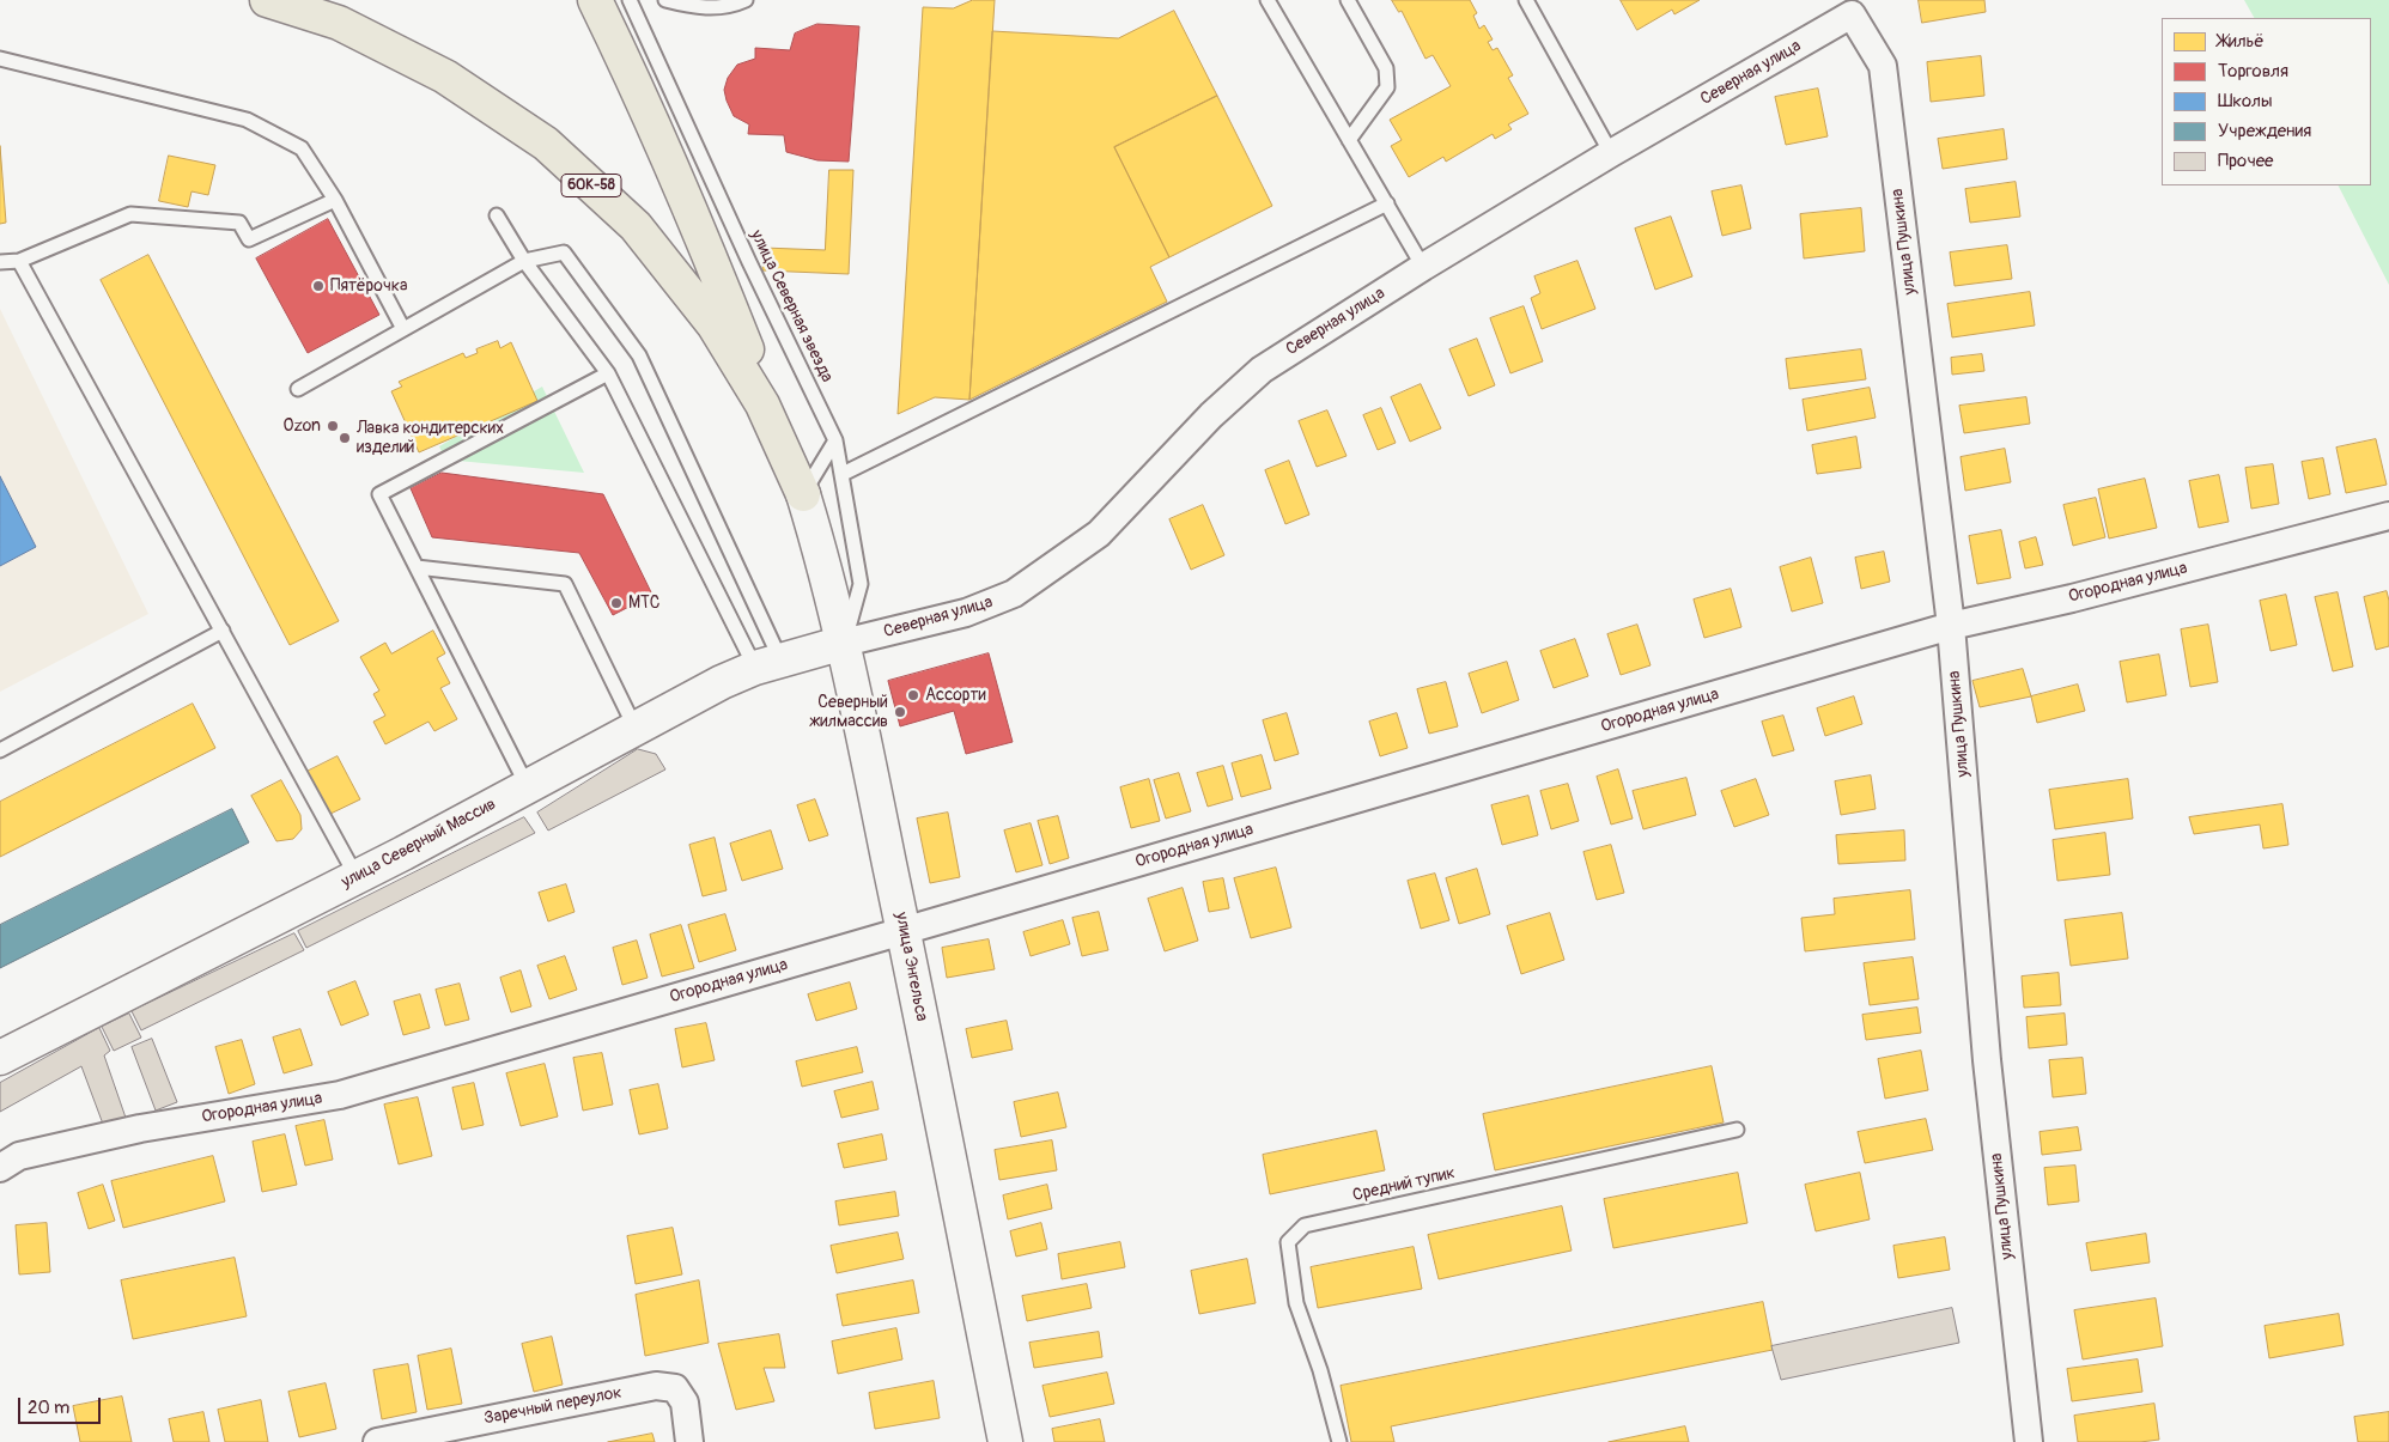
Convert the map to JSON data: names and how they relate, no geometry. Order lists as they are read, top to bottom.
{
  "streets": {
    "highway": ["60К-58"],
    "main road": ["улица Северный Массив", "улица Энгельса"],
    "street": [
      "Северная улица",
      "улица Пушкина",
      "Огородная улица",
      "Заречный переулок"
    ],
    "lane": ["улица Северная звезда", "Средний тупик"]
  },
  "crossings": [
    ["Северная улица", "улица Пушкина"],
    ["Северная улица", "улица Северная звезда"],
    ["Северная улица", "улица Северный Массив"],
    ["Северная улица", "улица Энгельса"],
    ["60К-58", "улица Энгельса"],
    ["улица Пушкина", "Огородная улица"],
    ["улица Северная звезда", "улица Северный Массив"],
    ["улица Северная звезда", "улица Энгельса"],
    ["Огородная улица", "улица Энгельса"],
    ["улица Северный Массив", "улица Энгельса"]
  ],
  "places": [
    "Пятёрочка",
    "Ozon",
    "Лавка кондитерских изделий",
    "МТС",
    "Ассорти",
    "Северный жилмассив"
  ],
  "legend": [
    "Жильё",
    "Торговля",
    "Школы",
    "Учреждения",
    "Прочее"
  ],
  "scale_bar": "20 m"
}
